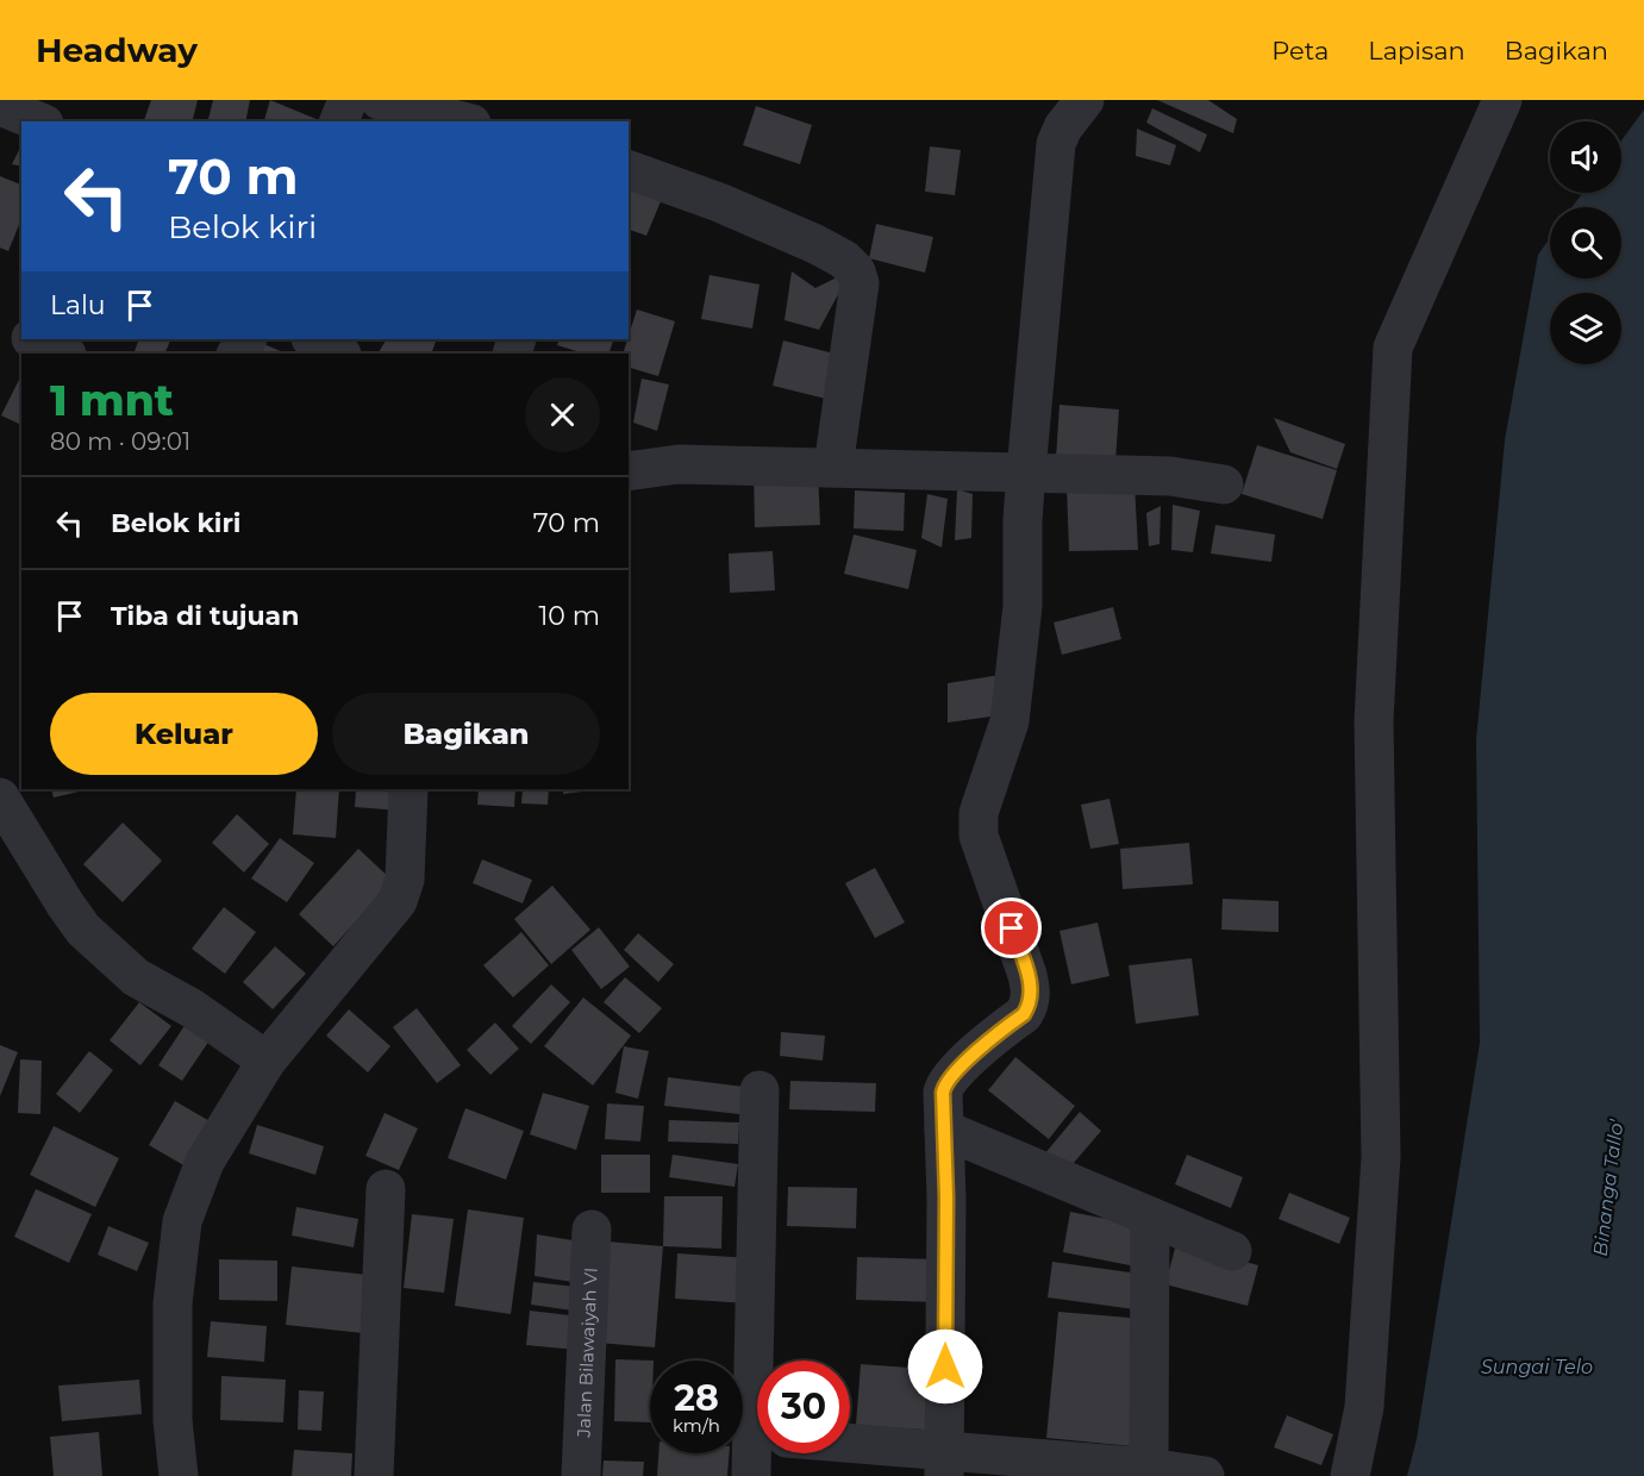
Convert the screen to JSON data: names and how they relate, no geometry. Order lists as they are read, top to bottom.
{
  "streets": {
    "street": ["Jalan Bilawaiyah VI"]
  },
  "water": ["Binanga Tallo'", "Sungai Telo"],
  "page": {
    "header": "Headway",
    "nav": ["Peta", "Lapisan", "Bagikan"],
    "turn": ["70 m", "Belok kiri"],
    "then": "Lalu",
    "heading": ["1 mnt", "80 m · 09:01"],
    "list": [
      {
        "name": "Belok kiri",
        "value": "70 m"
      },
      {
        "name": "Tiba di tujuan",
        "value": "10 m"
      }
    ],
    "buttons": ["Keluar", "Bagikan"],
    "speed": "28 km/h",
    "limit": "30"
  }
}
